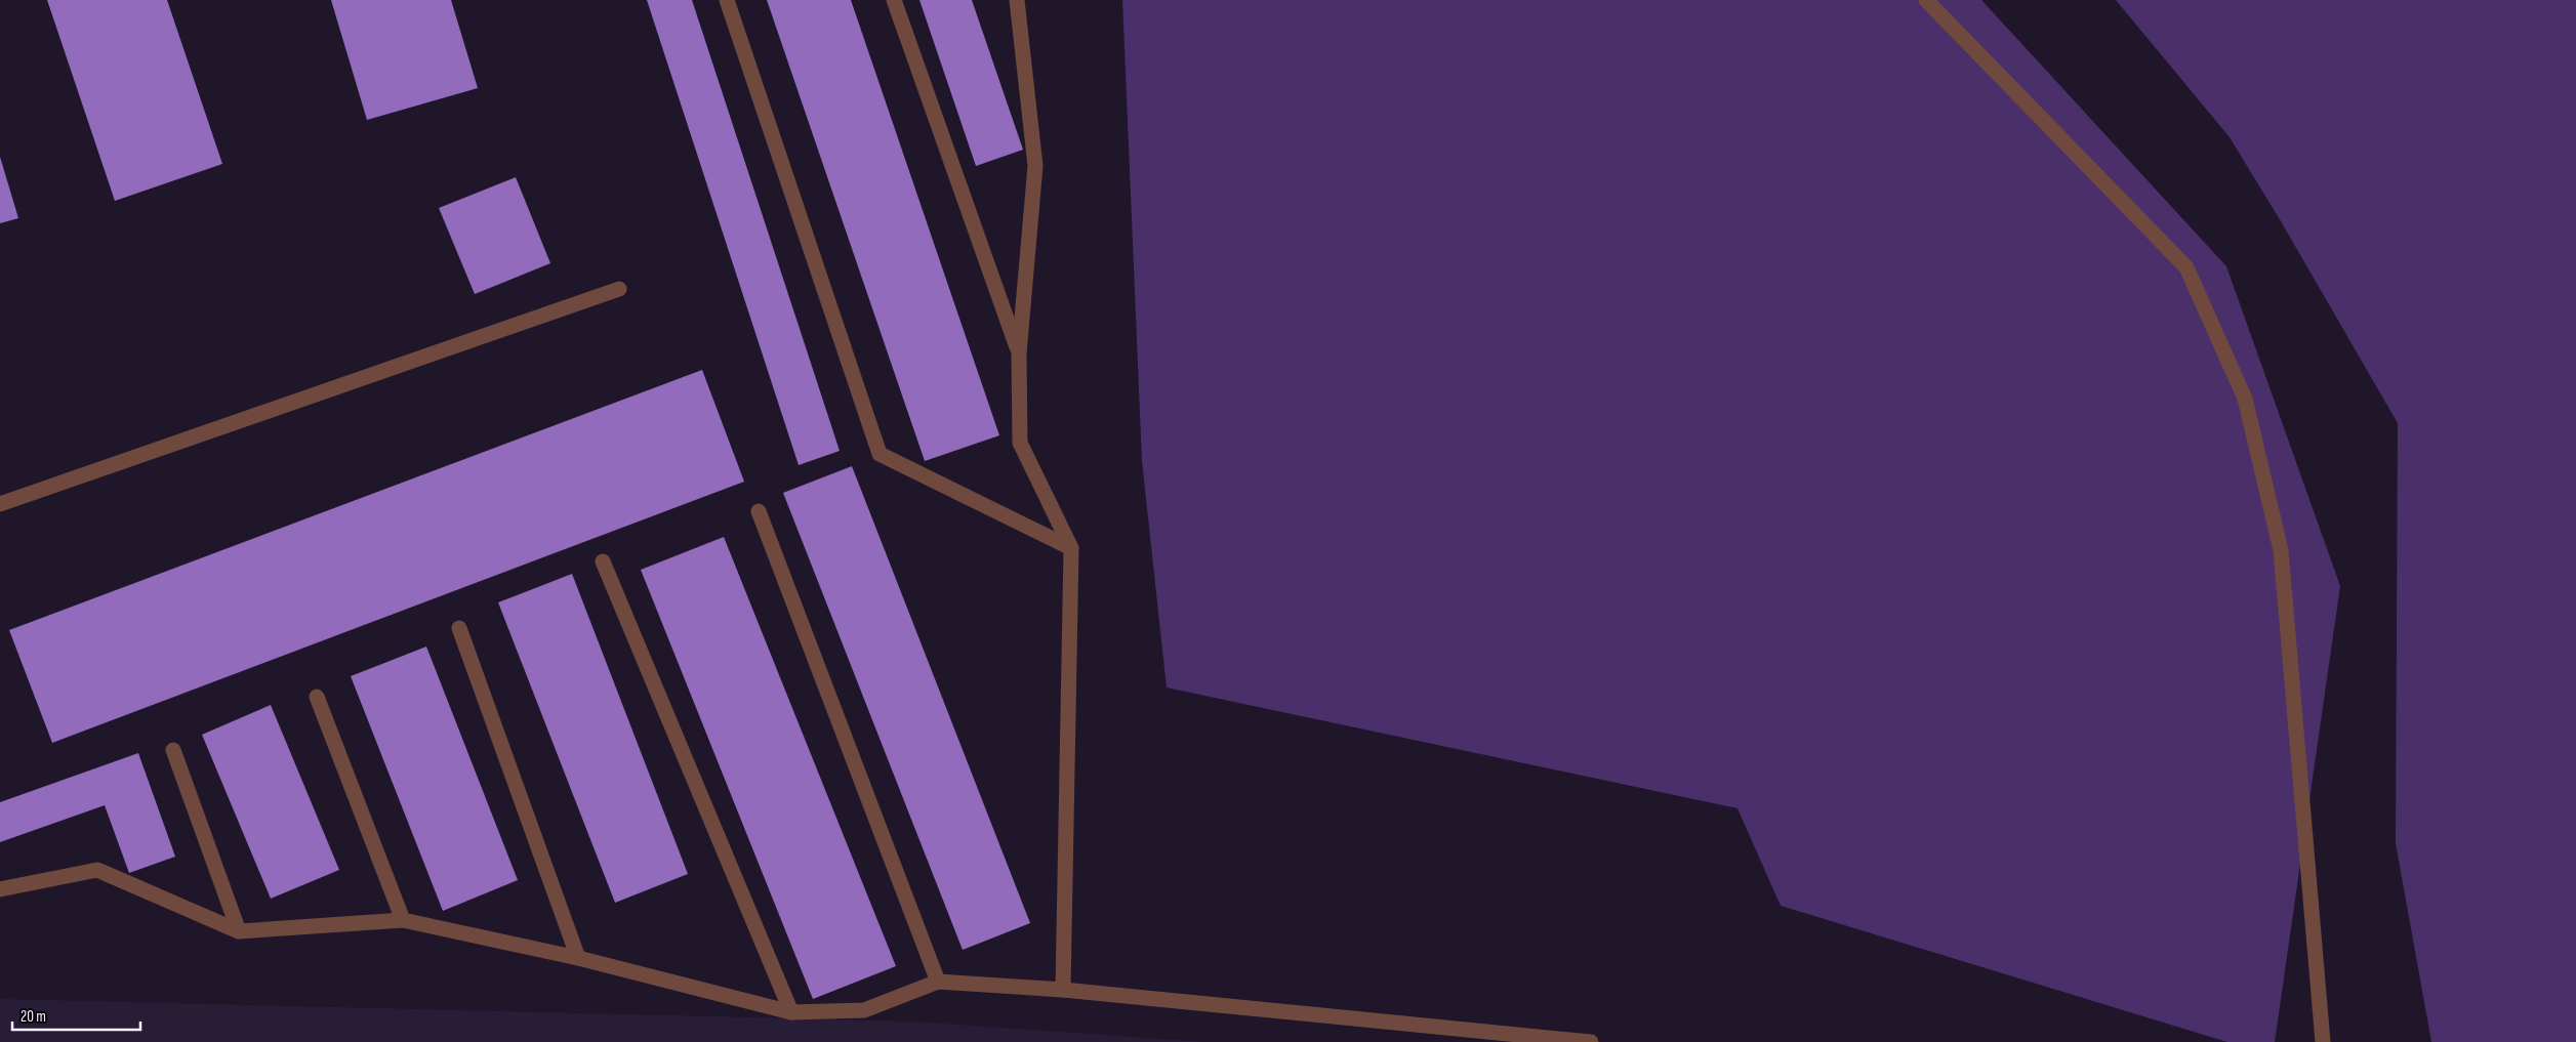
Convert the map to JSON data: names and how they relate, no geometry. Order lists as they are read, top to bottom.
{
  "scale_bar": "20 m"
}
